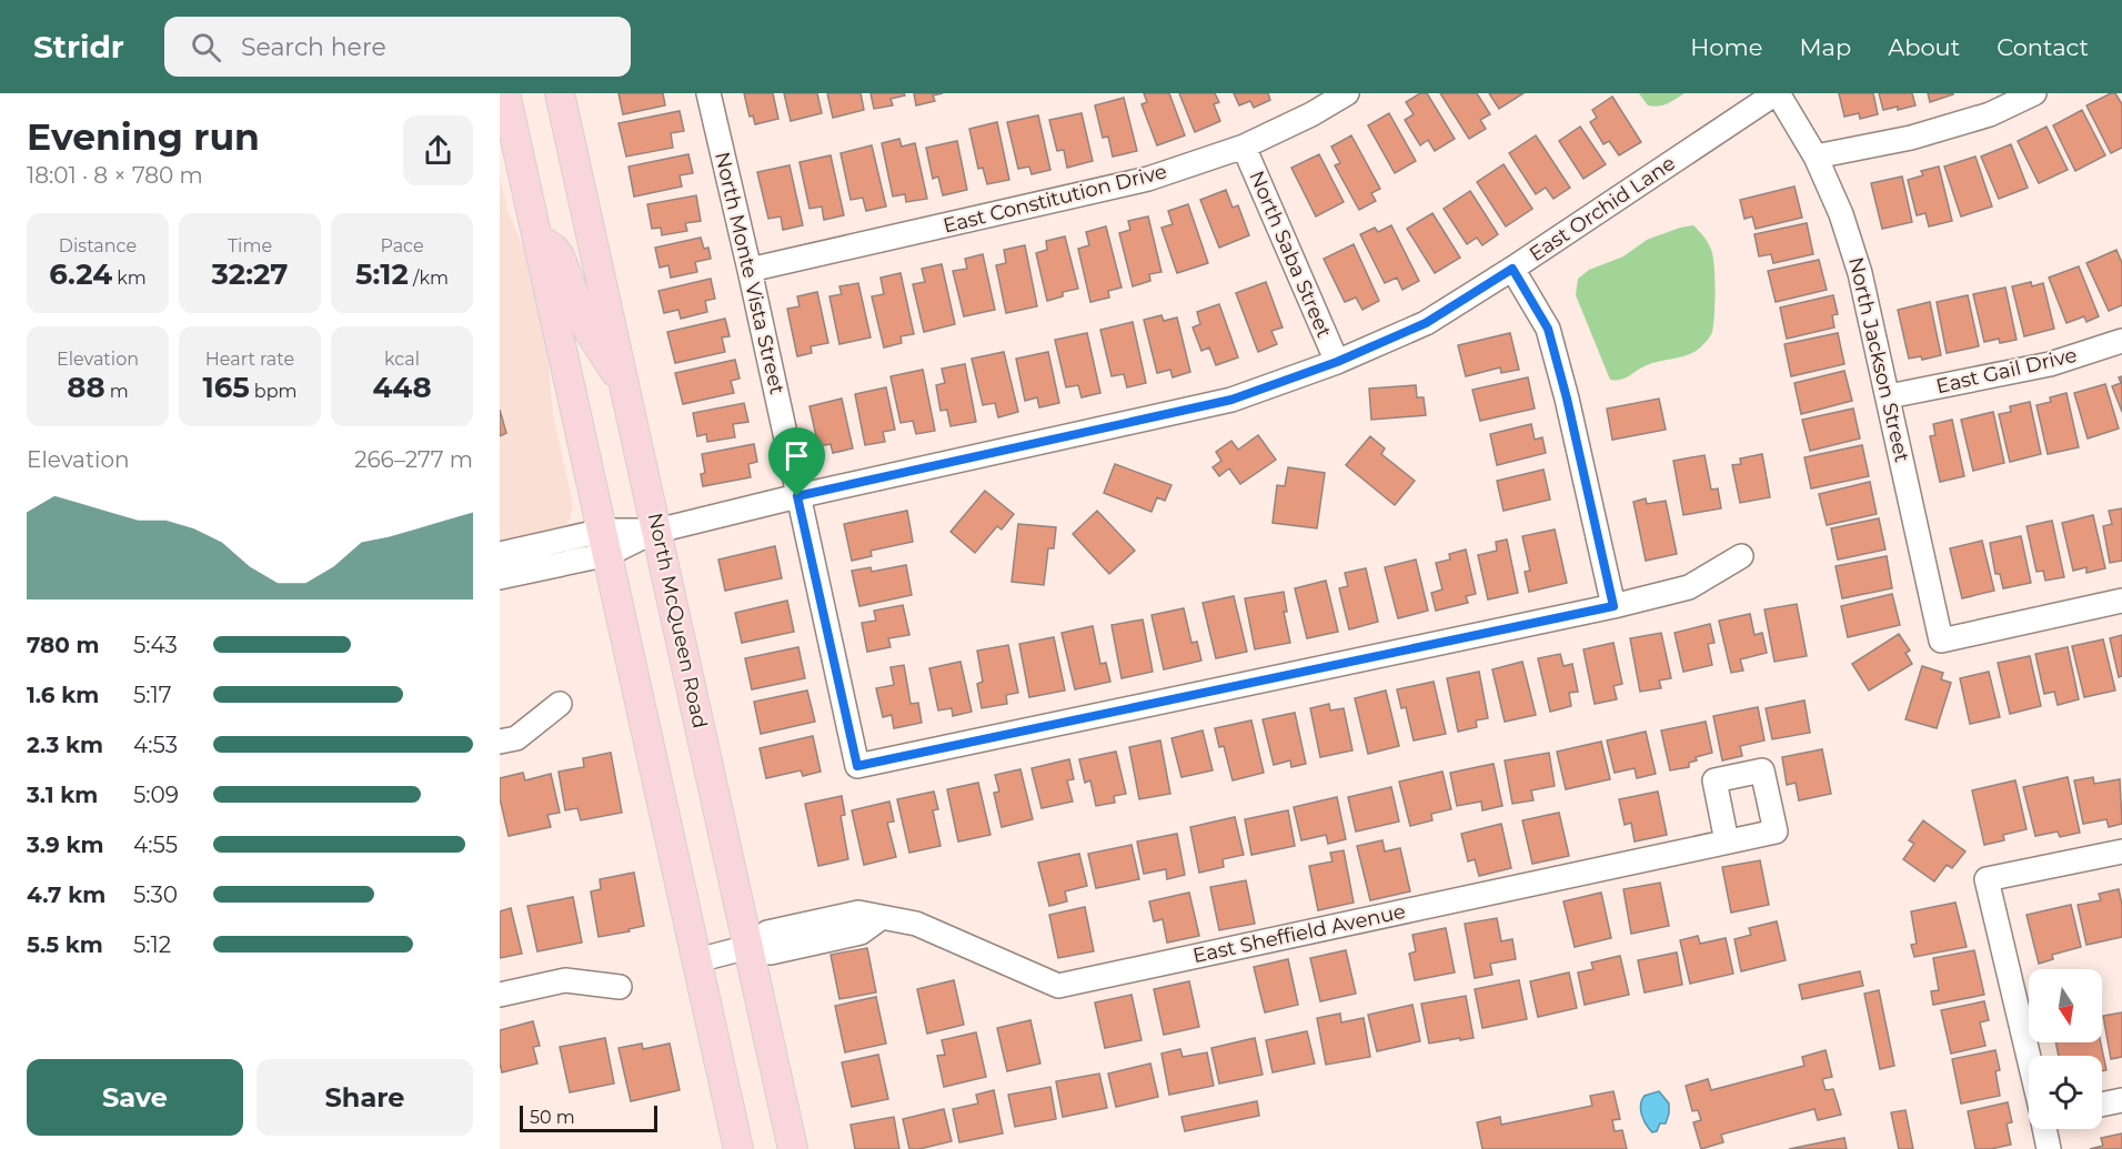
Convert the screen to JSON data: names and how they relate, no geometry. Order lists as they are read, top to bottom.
{
  "streets": {
    "main road": ["North McQueen Road"],
    "street": [
      "East Constitution Drive",
      "East Orchid Lane",
      "North Saba Street",
      "North Monte Vista Street",
      "North Jackson Street",
      "East Gail Drive",
      "East Sheffield Avenue"
    ]
  },
  "crossings": [
    ["East Constitution Drive", "North Saba Street"],
    ["East Constitution Drive", "North Monte Vista Street"],
    ["East Orchid Lane", "North Saba Street"],
    ["East Orchid Lane", "North Monte Vista Street"],
    ["East Orchid Lane", "North Jackson Street"],
    ["East Orchid Lane", "North McQueen Road"],
    ["North Jackson Street", "East Gail Drive"],
    ["North McQueen Road", "East Sheffield Avenue"]
  ],
  "scale_bar": "50 m",
  "north": "bottom",
  "page": {
    "header": "Stridr",
    "search": "Search here",
    "nav": [
      "Home",
      "Map",
      "About",
      "Contact"
    ],
    "heading": ["Evening run", "18:01 · 8 × 780 m"],
    "stats": [
      ["Distance", "6.24 km"],
      ["Time", "32:27"],
      ["Pace", "5:12 /km"],
      ["Elevation", "88 m"],
      ["Heart rate", "165 bpm"],
      ["kcal", "448"]
    ],
    "chart": ["Elevation", "266–277 m"],
    "list": [
      {
        "name": "780 m",
        "note": "5:43"
      },
      {
        "name": "1.6 km",
        "note": "5:17"
      },
      {
        "name": "2.3 km",
        "note": "4:53"
      },
      {
        "name": "3.1 km",
        "note": "5:09"
      },
      {
        "name": "3.9 km",
        "note": "4:55"
      },
      {
        "name": "4.7 km",
        "note": "5:30"
      },
      {
        "name": "5.5 km",
        "note": "5:12"
      }
    ],
    "buttons": ["Save", "Share"],
    "scale": "50 m"
  }
}
